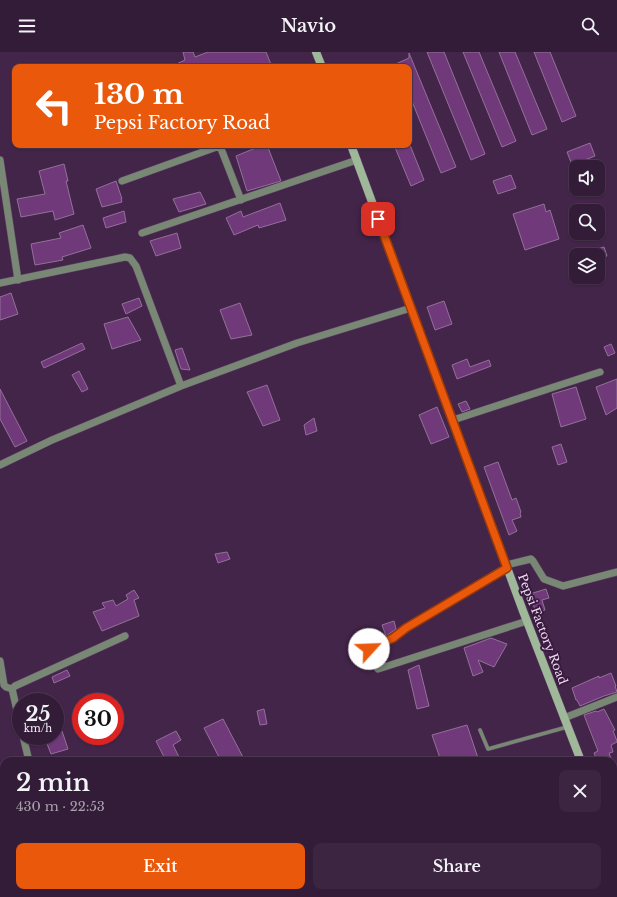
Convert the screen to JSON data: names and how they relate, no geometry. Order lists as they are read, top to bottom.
{
  "streets": {
    "main road": ["Pepsi Factory Road"]
  },
  "page": {
    "header": "Navio",
    "turn": ["130 m", "Pepsi Factory Road"],
    "speed": "25 km/h",
    "limit": "30",
    "heading": ["2 min", "430 m · 22:53"],
    "buttons": ["Exit", "Share"]
  }
}
